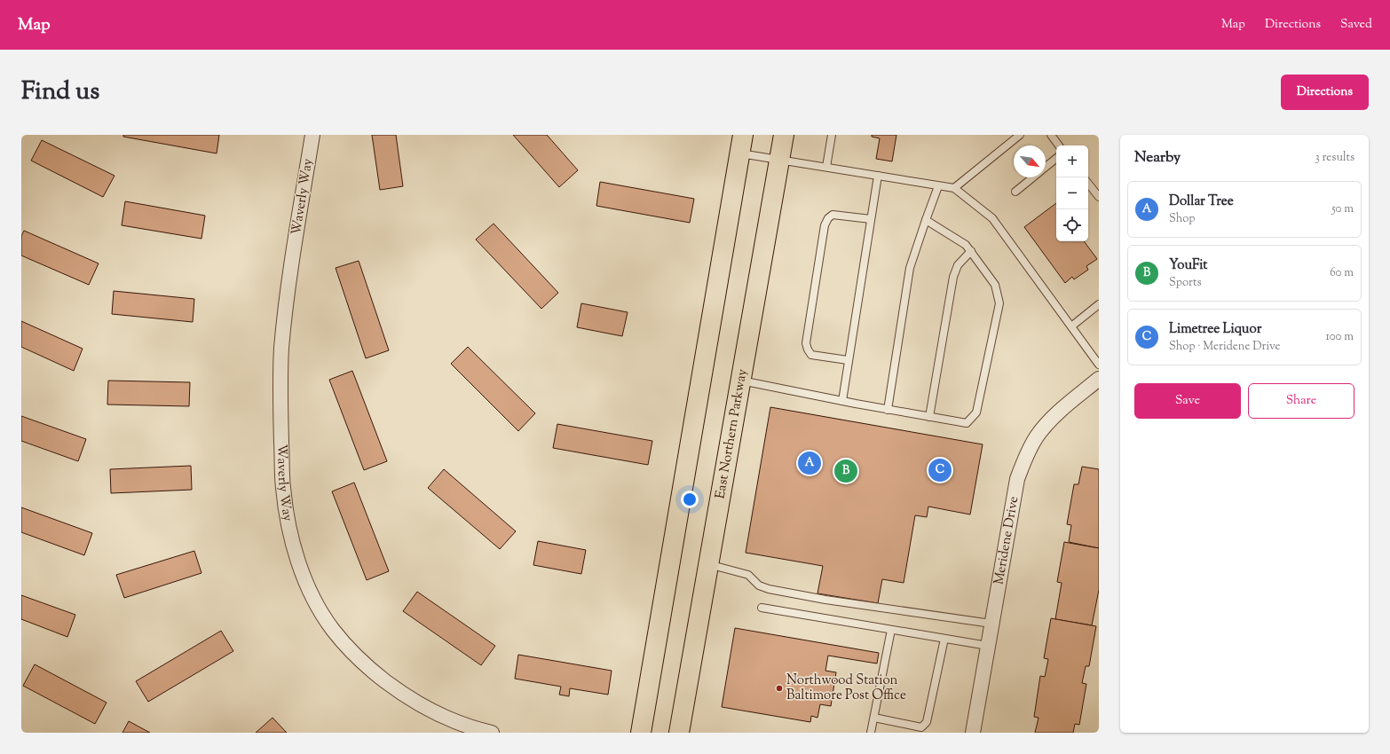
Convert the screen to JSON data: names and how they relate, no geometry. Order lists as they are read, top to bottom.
{
  "streets": {
    "main road": ["East Northern Parkway"],
    "street": ["Waverly Way", "Meridene Drive"]
  },
  "places": ["Northwood Station Baltimore Post Office"],
  "north": "bottom right",
  "page": {
    "header": "Map",
    "nav": ["Map", "Directions", "Saved"],
    "title": "Find us",
    "buttons": [
      "Directions",
      ["Save", "Share"]
    ],
    "heading": ["Nearby", "3 results"],
    "map_buttons": ["+", "−"],
    "list": [
      {
        "mark": "A",
        "name": "Dollar Tree",
        "note": "Shop",
        "value": "50 m"
      },
      {
        "mark": "B",
        "name": "YouFit",
        "note": "Sports",
        "value": "60 m"
      },
      {
        "mark": "C",
        "name": "Limetree Liquor",
        "note": "Shop · Meridene Drive",
        "value": "100 m"
      }
    ],
    "pins": ["A", "C", "B"]
  }
}
